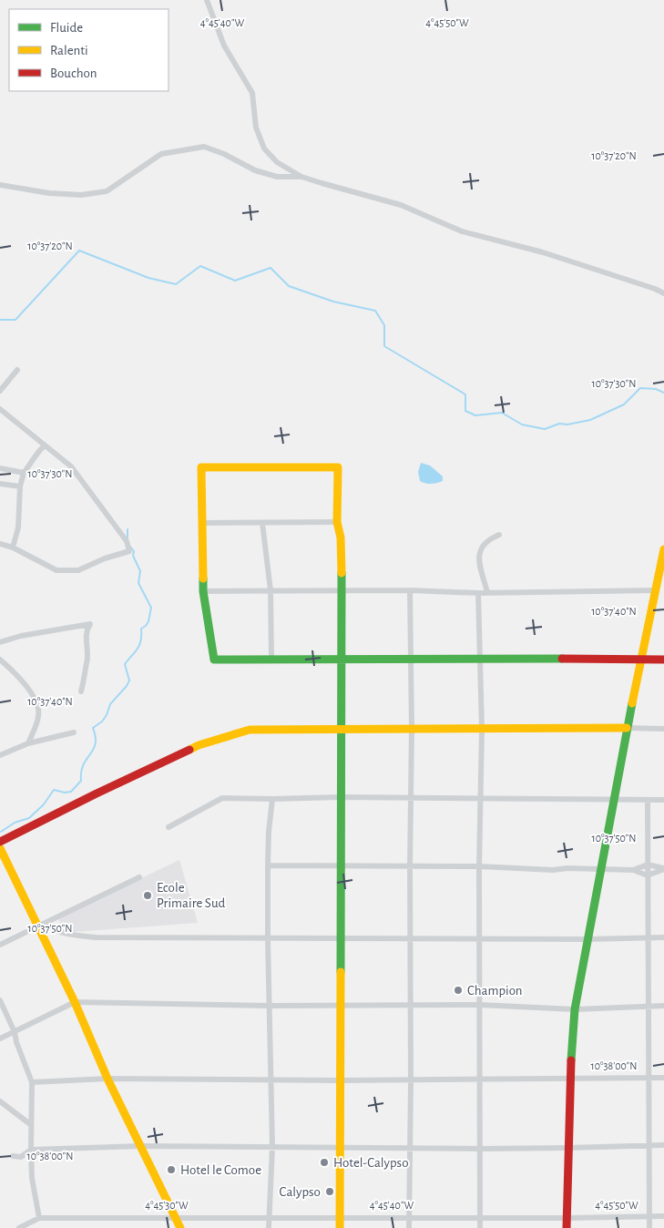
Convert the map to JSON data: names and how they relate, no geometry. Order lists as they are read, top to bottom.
{
  "places": [
    "Ecole Primaire Sud",
    "Champion",
    "Hotel-Calypso",
    "Hotel le Comoe",
    "Calypso"
  ],
  "legend": ["Fluide", "Ralenti", "Bouchon"],
  "coordinates": [
    "4°45'40\"W",
    "4°45'50\"W",
    "10°37'20\"N",
    "10°37'30\"N",
    "10°37'40\"N",
    "10°37'50\"N",
    "10°38'00\"N",
    "4°45'30\"W"
  ]
}
